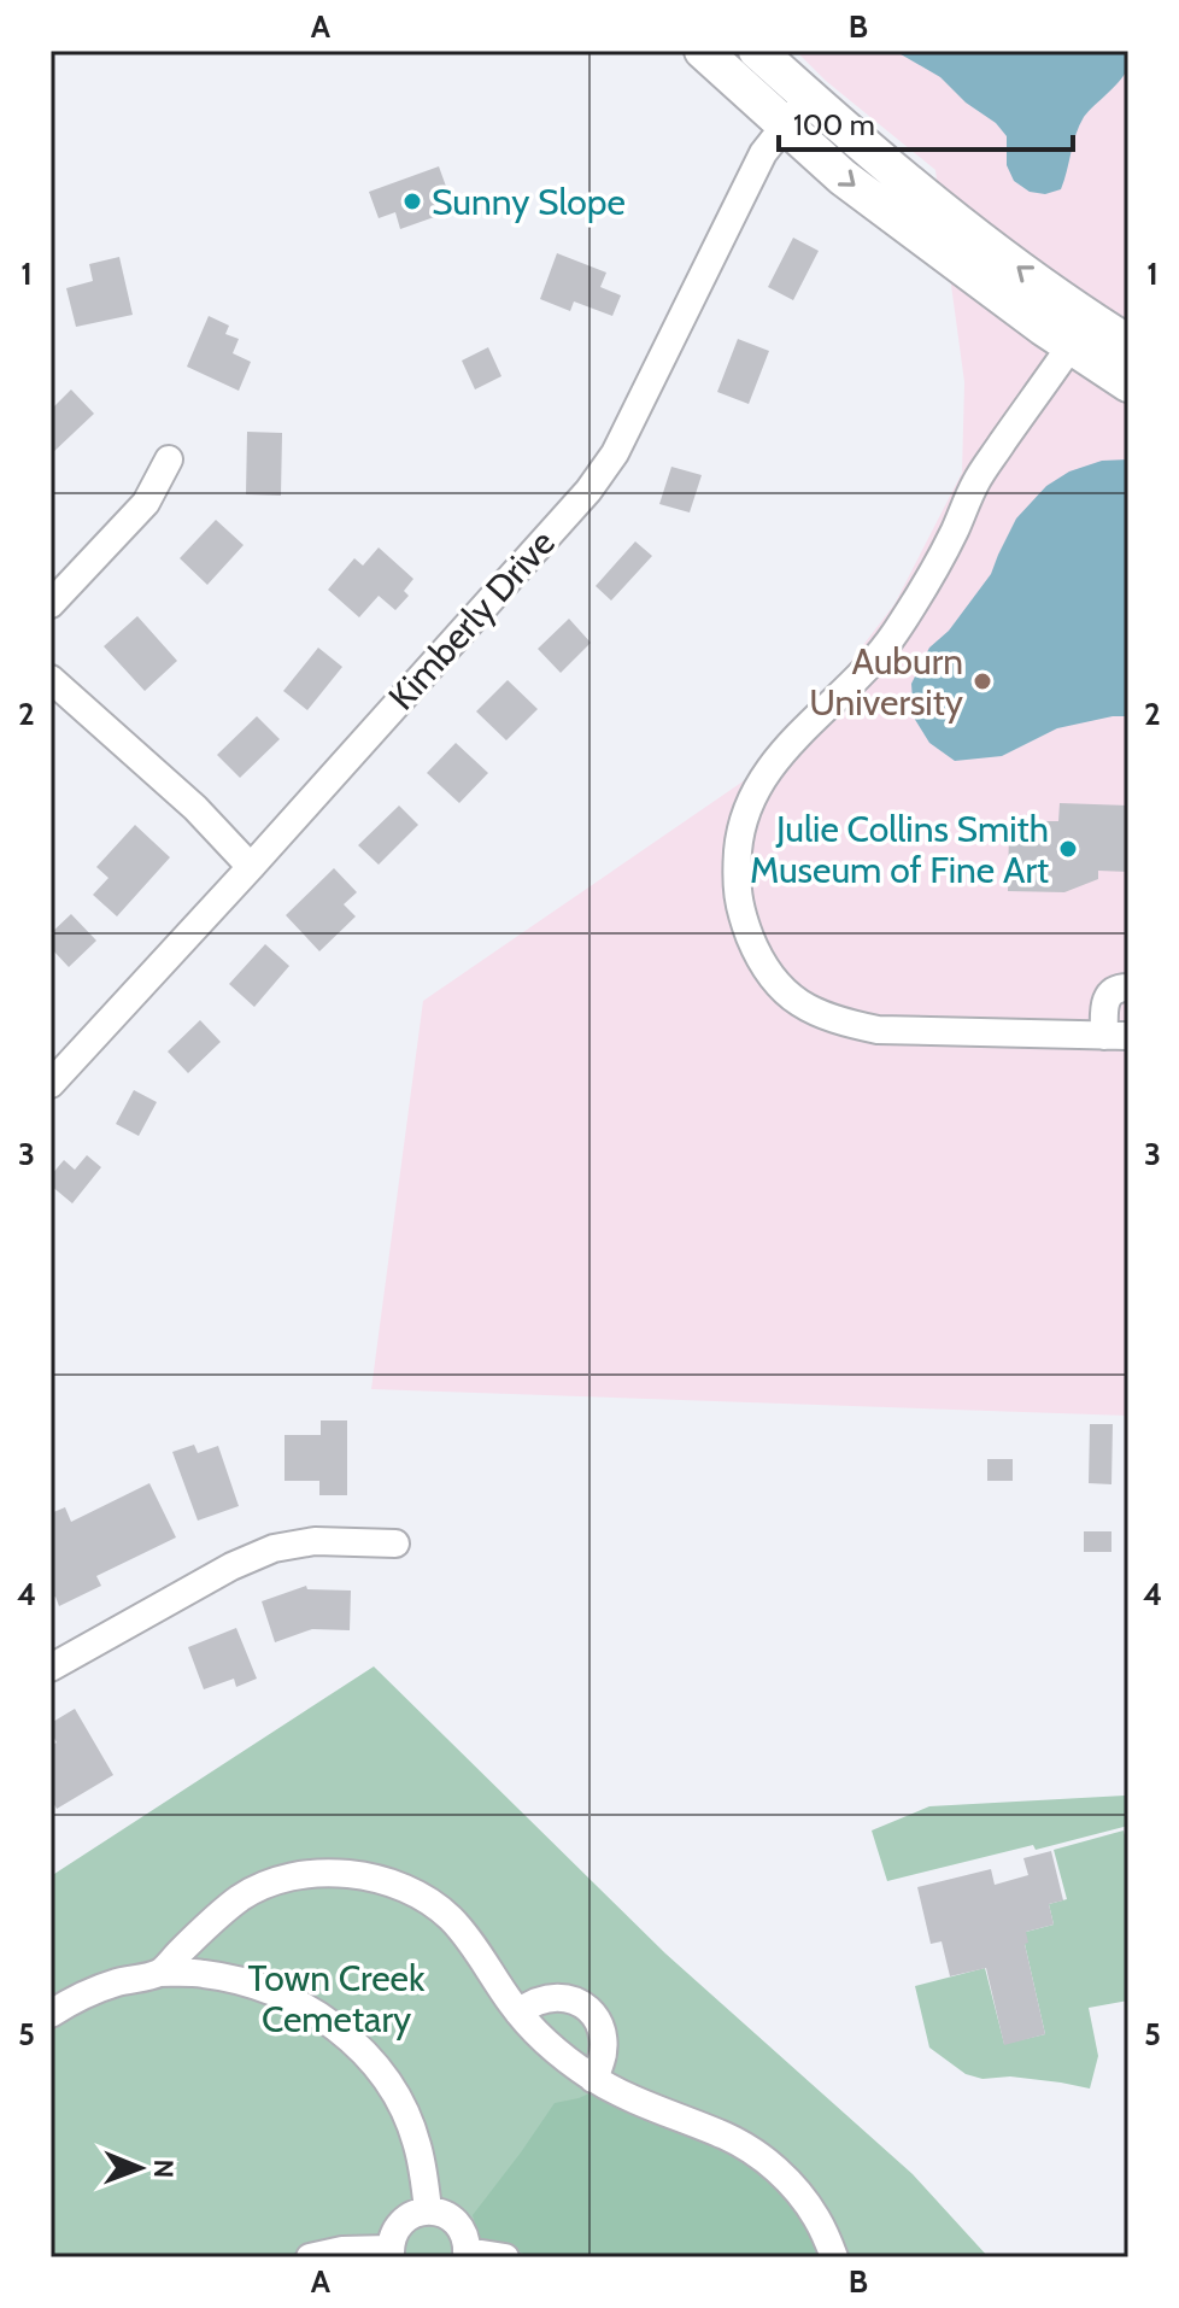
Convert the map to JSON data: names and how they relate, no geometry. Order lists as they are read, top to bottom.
{
  "streets": {
    "street": ["Kimberly Drive"]
  },
  "parks": ["Town Creek Cemetary"],
  "places": ["Sunny Slope", "Auburn University", "Julie Collins Smith Museum of Fine Art"],
  "scale_bar": "100 m",
  "north": "right",
  "grid": {
    "columns": ["A", "B"],
    "rows": [
      "1",
      "2",
      "3",
      "4",
      "5"
    ]
  }
}
